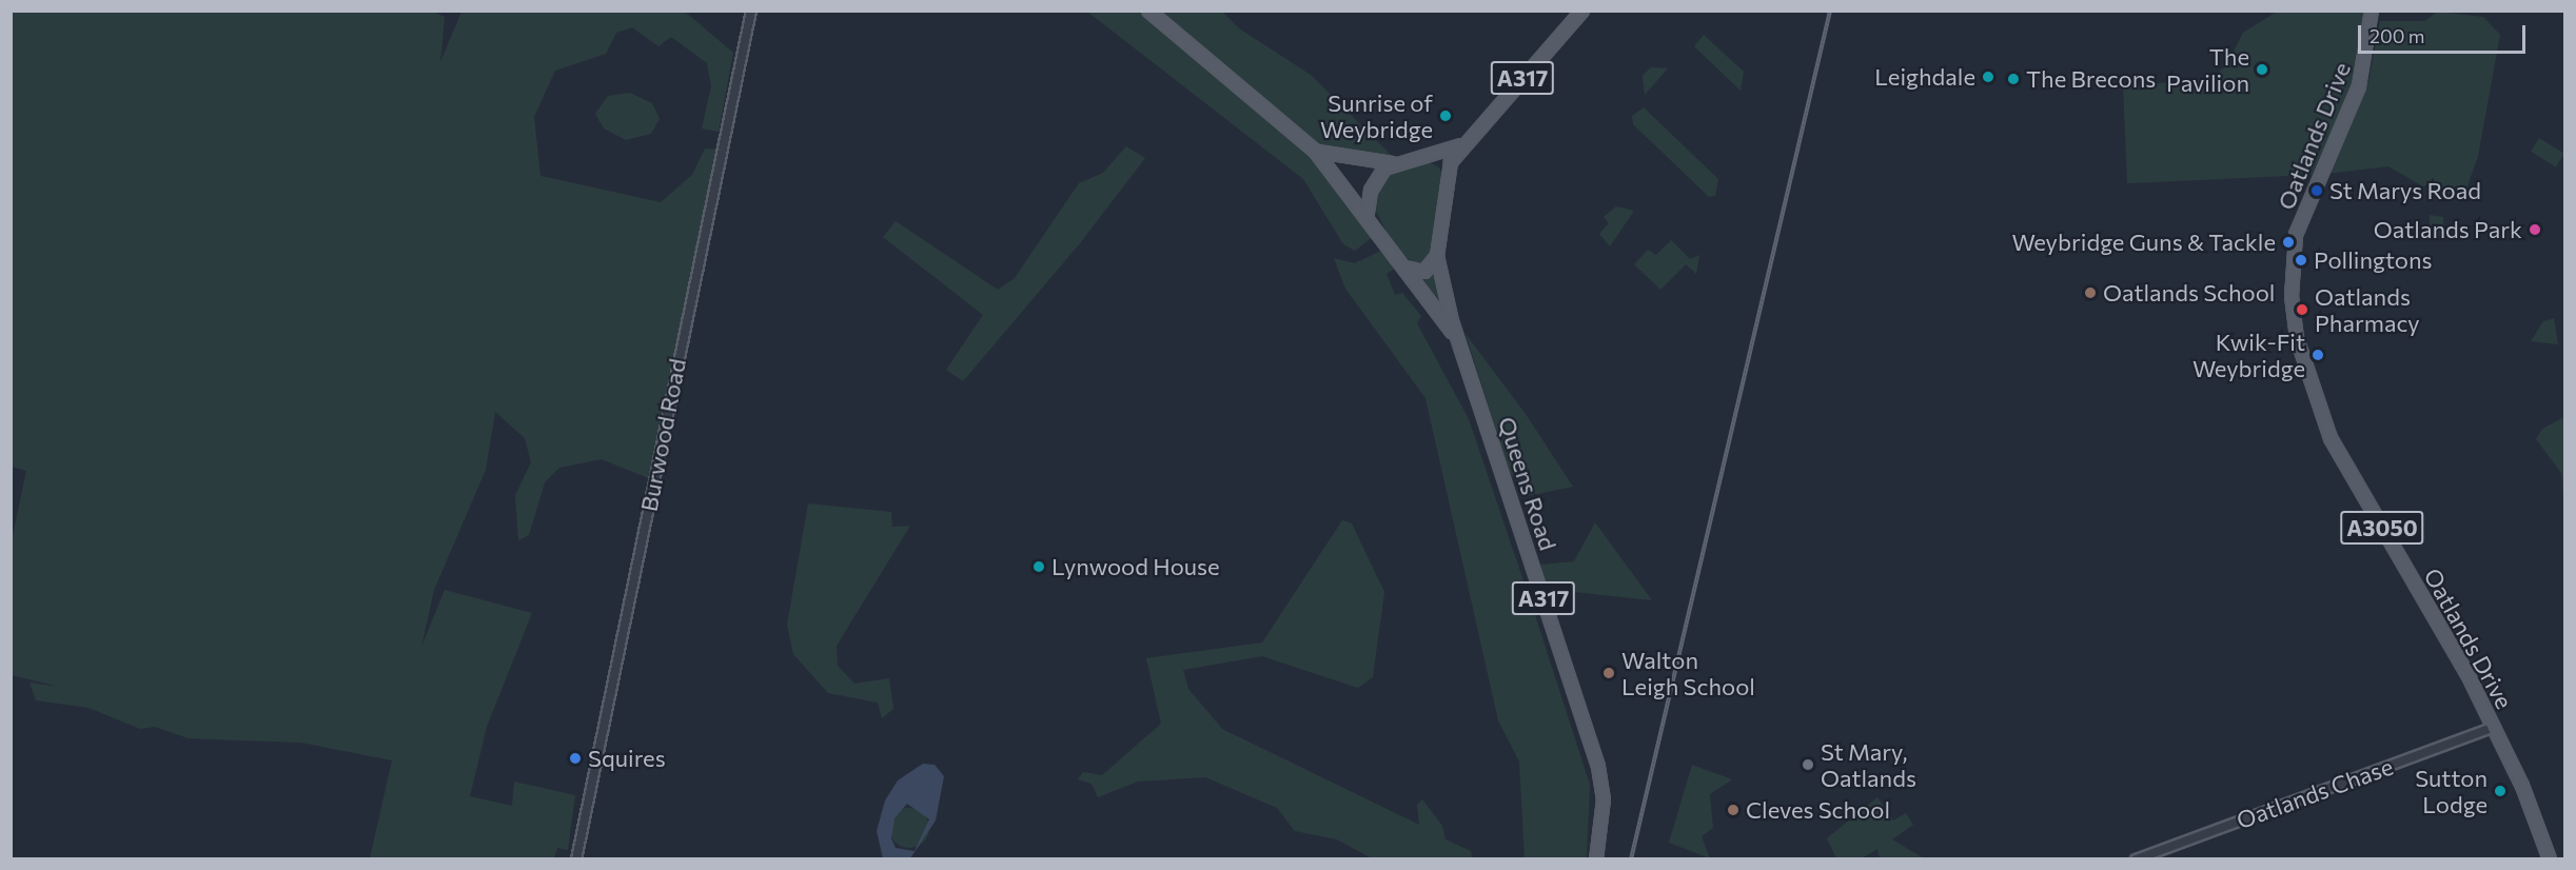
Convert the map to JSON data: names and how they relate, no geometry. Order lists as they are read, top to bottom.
{
  "streets": {
    "main road": [
      "A317",
      "Oatlands Drive",
      "Queens Road",
      "A3050"
    ],
    "street": ["Burwood Road", "Oatlands Chase"]
  },
  "crossings": [
    ["A317", "Queens Road"],
    ["Oatlands Drive", "Oatlands Chase"]
  ],
  "places": [
    "The Pavilion",
    "Leighdale",
    "The Brecons",
    "Sunrise of Weybridge",
    "St Marys Road",
    "Oatlands Park",
    "Weybridge Guns & Tackle",
    "Pollingtons",
    "Oatlands School",
    "Oatlands Pharmacy",
    "Kwik-Fit Weybridge",
    "Lynwood House",
    "Walton Leigh School",
    "Squires",
    "St Mary, Oatlands",
    "Sutton Lodge",
    "Cleves School"
  ],
  "scale_bar": "200 m"
}
